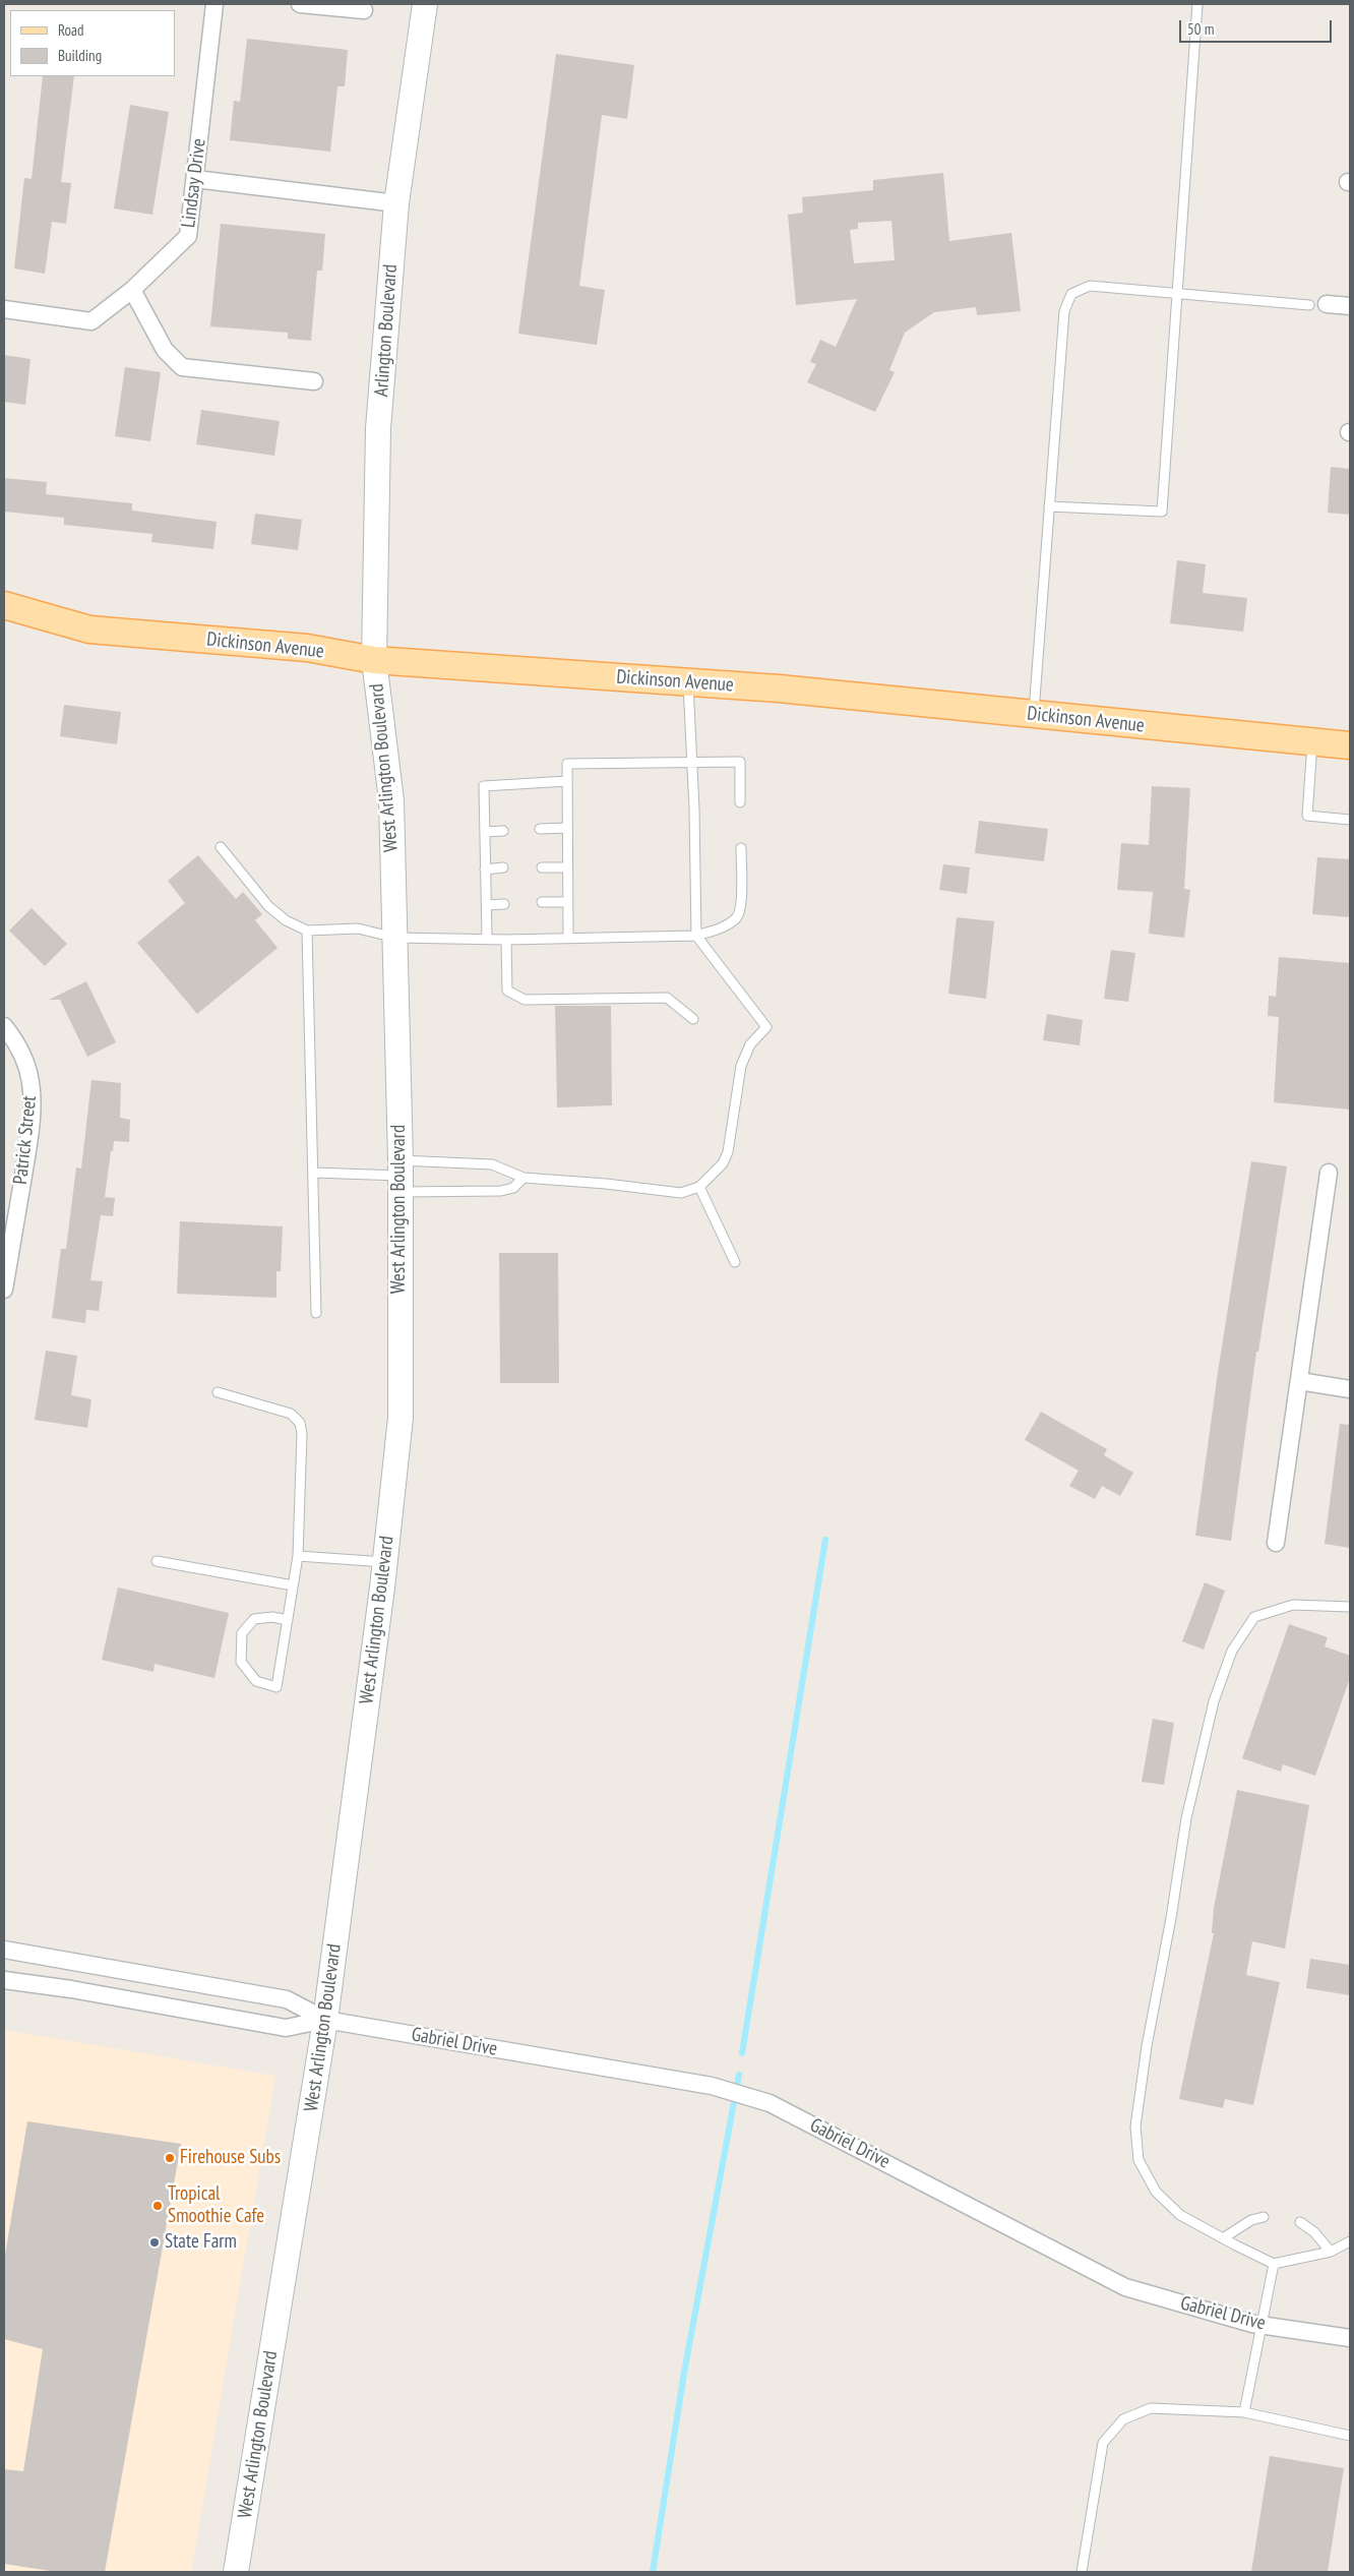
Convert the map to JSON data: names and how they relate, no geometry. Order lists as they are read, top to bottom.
{
  "streets": {
    "main road": ["Arlington Boulevard", "Dickinson Avenue", "West Arlington Boulevard"],
    "street": ["Lindsay Drive", "Patrick Street", "Gabriel Drive"]
  },
  "crossings": [
    ["Arlington Boulevard", "Dickinson Avenue"],
    ["Arlington Boulevard", "West Arlington Boulevard"],
    ["Dickinson Avenue", "West Arlington Boulevard"],
    ["West Arlington Boulevard", "Gabriel Drive"]
  ],
  "places": ["Firehouse Subs", "Tropical Smoothie Cafe", "State Farm"],
  "legend": ["Road", "Building"],
  "scale_bar": "50 m"
}
